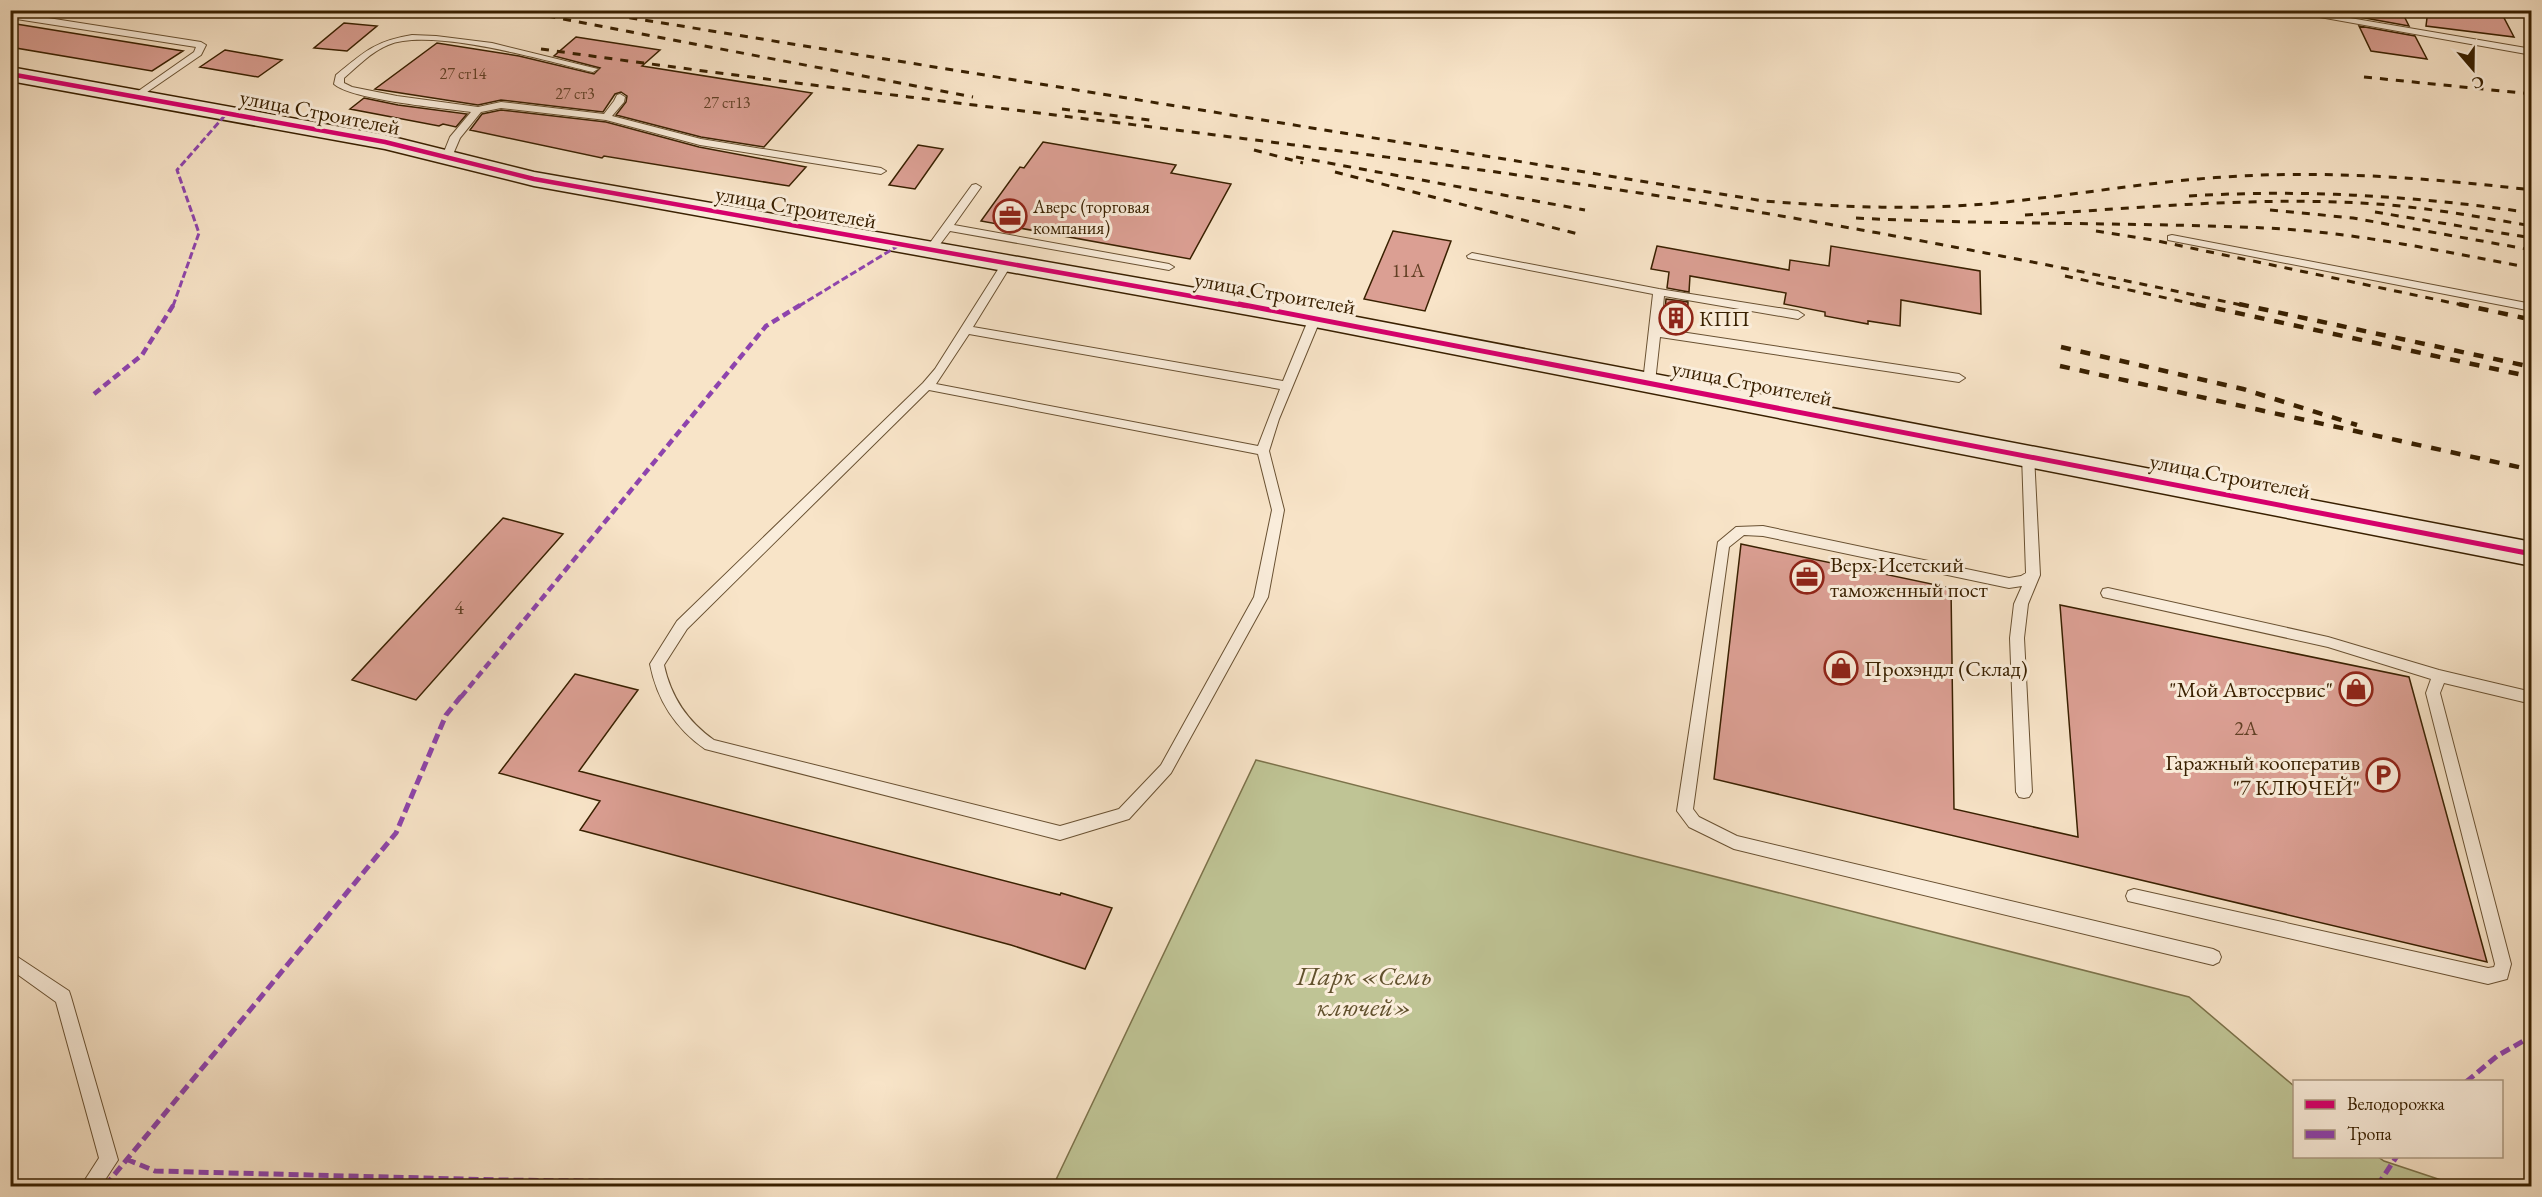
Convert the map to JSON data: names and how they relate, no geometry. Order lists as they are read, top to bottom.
{
  "streets": {
    "street": ["улица Строителей"]
  },
  "parks": ["Парк «Семь ключей»"],
  "places": {
    "office": ["Аверс (торговая компания)", "Верх-Исетский таможенный пост"],
    "building": ["КПП"],
    "shop": ["Прохэндл (Склад)", "\"Мой Автосервис\""],
    "parking": ["Гаражный кооператив \"7 КЛЮЧЕЙ\""]
  },
  "house_numbers": [
    "27 ст14",
    "27 ст3",
    "27 ст13",
    "11А",
    "4",
    "2А"
  ],
  "legend": ["Велодорожка", "Тропа"],
  "north": "bottom"
}
